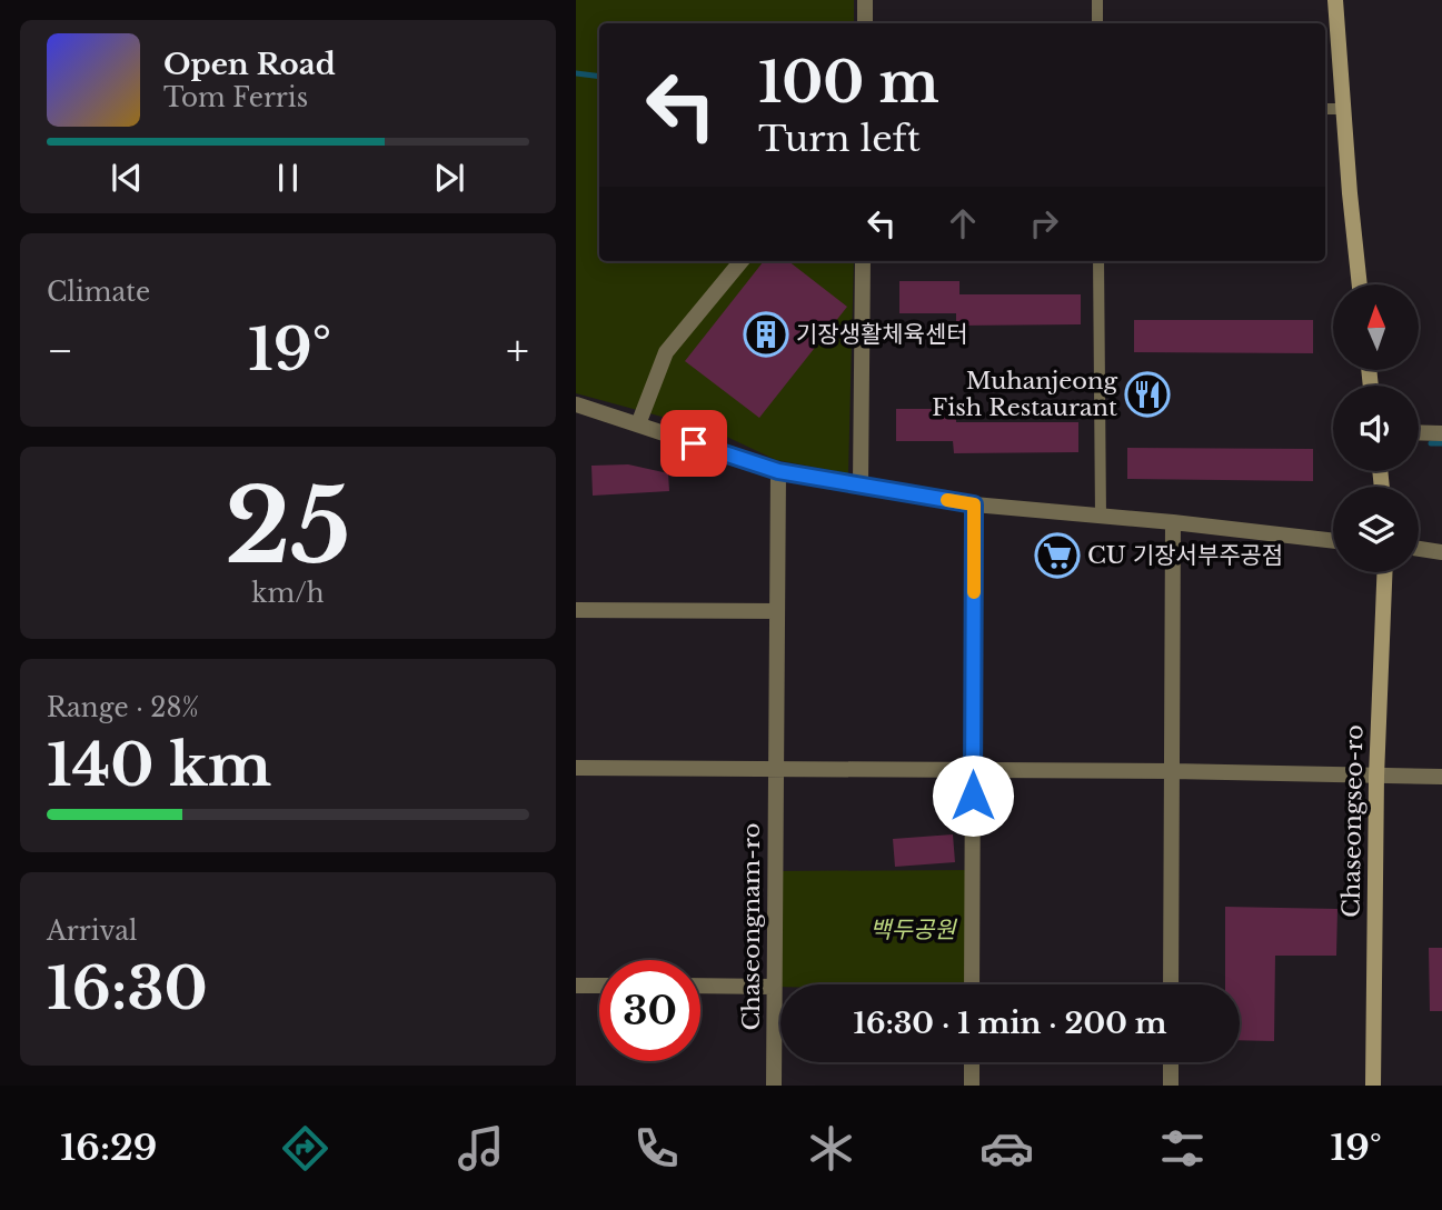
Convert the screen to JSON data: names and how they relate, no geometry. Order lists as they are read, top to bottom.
{
  "streets": {
    "street": ["Chaseongseo-ro", "Chaseongnam-ro"]
  },
  "parks": ["백두공원"],
  "places": {
    "building": ["기장생활체육센터"],
    "restaurant": ["Muhanjeong Fish Restaurant"],
    "supermarket": ["CU 기장서부주공점"]
  },
  "north": "top",
  "page": {
    "turn": ["100 m", "Turn left"],
    "song": ["Open Road", "Tom Ferris"],
    "tile": [
      "Climate",
      ["25", "km/h"],
      ["Range · 28%", "140 km"],
      ["Arrival", "16:30"]
    ],
    "heat": ["−", "19°", "+"],
    "limit": "30",
    "trip": "16:30 · 1 min · 200 m",
    "tabs": ["16:29", "19°"]
  }
}
